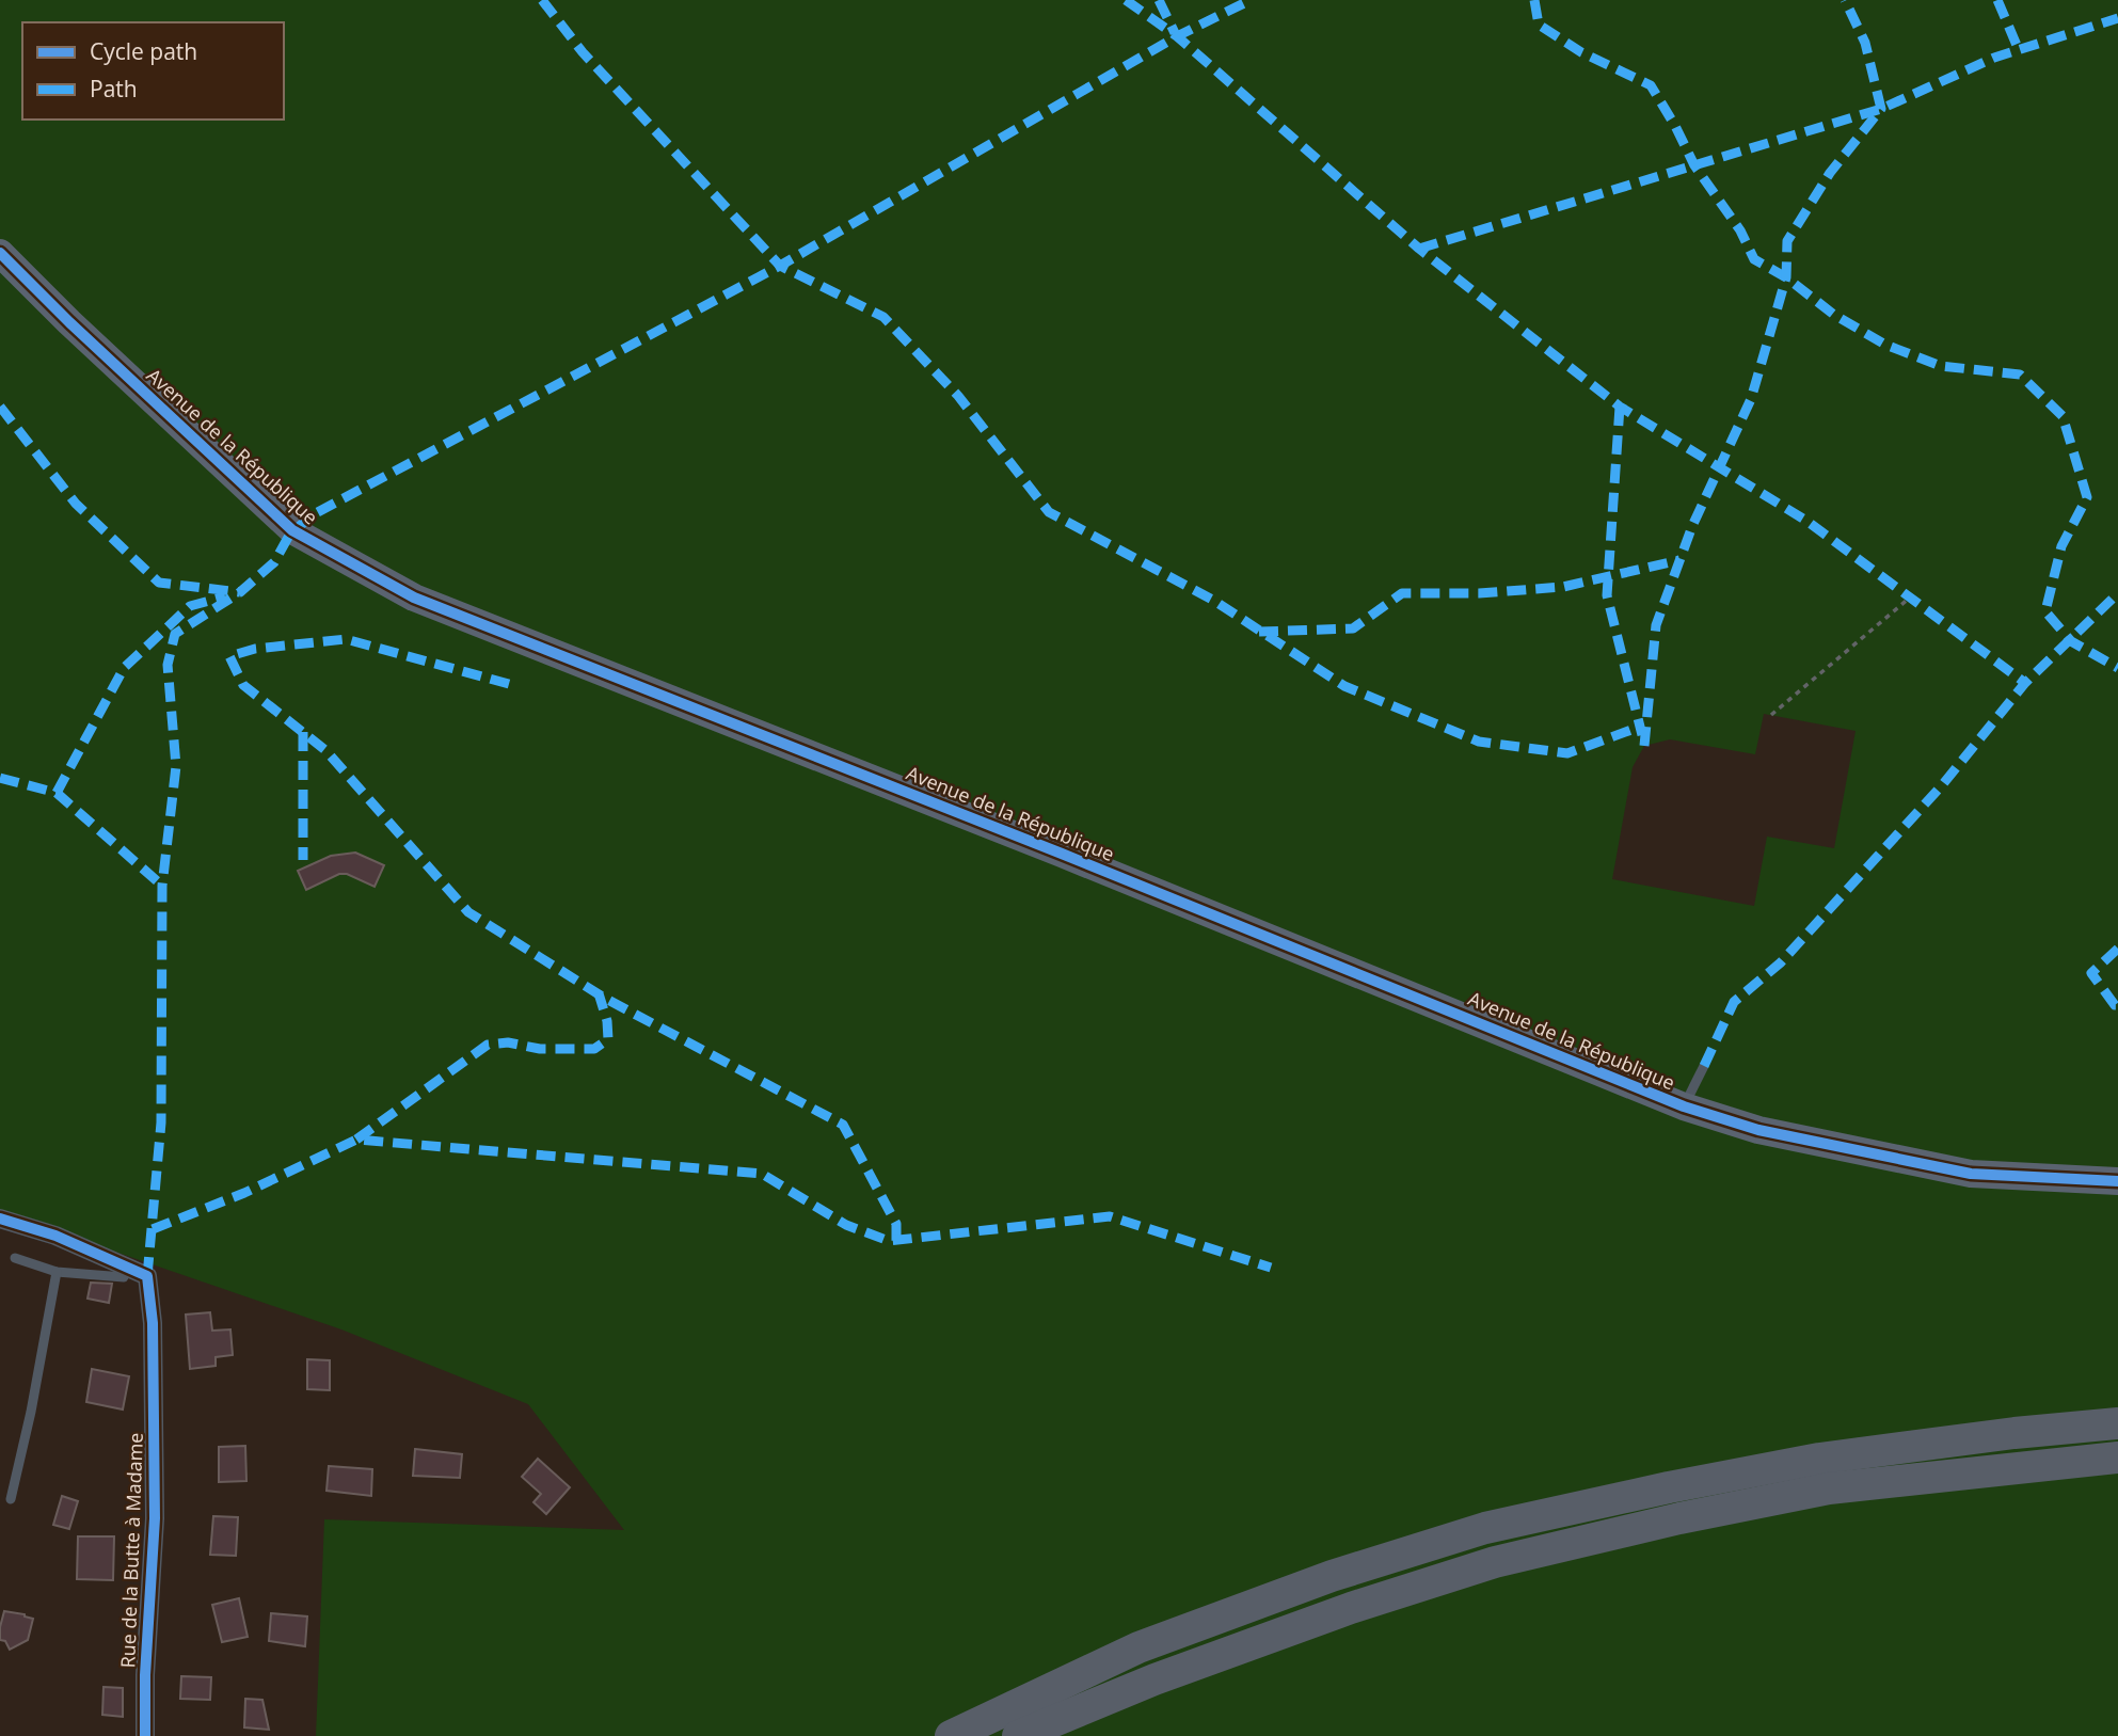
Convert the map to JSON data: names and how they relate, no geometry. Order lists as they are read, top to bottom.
{
  "streets": {
    "main road": ["Avenue de la République"],
    "street": ["Rue de la Butte à Madame"]
  },
  "legend": ["Cycle path", "Path"]
}
